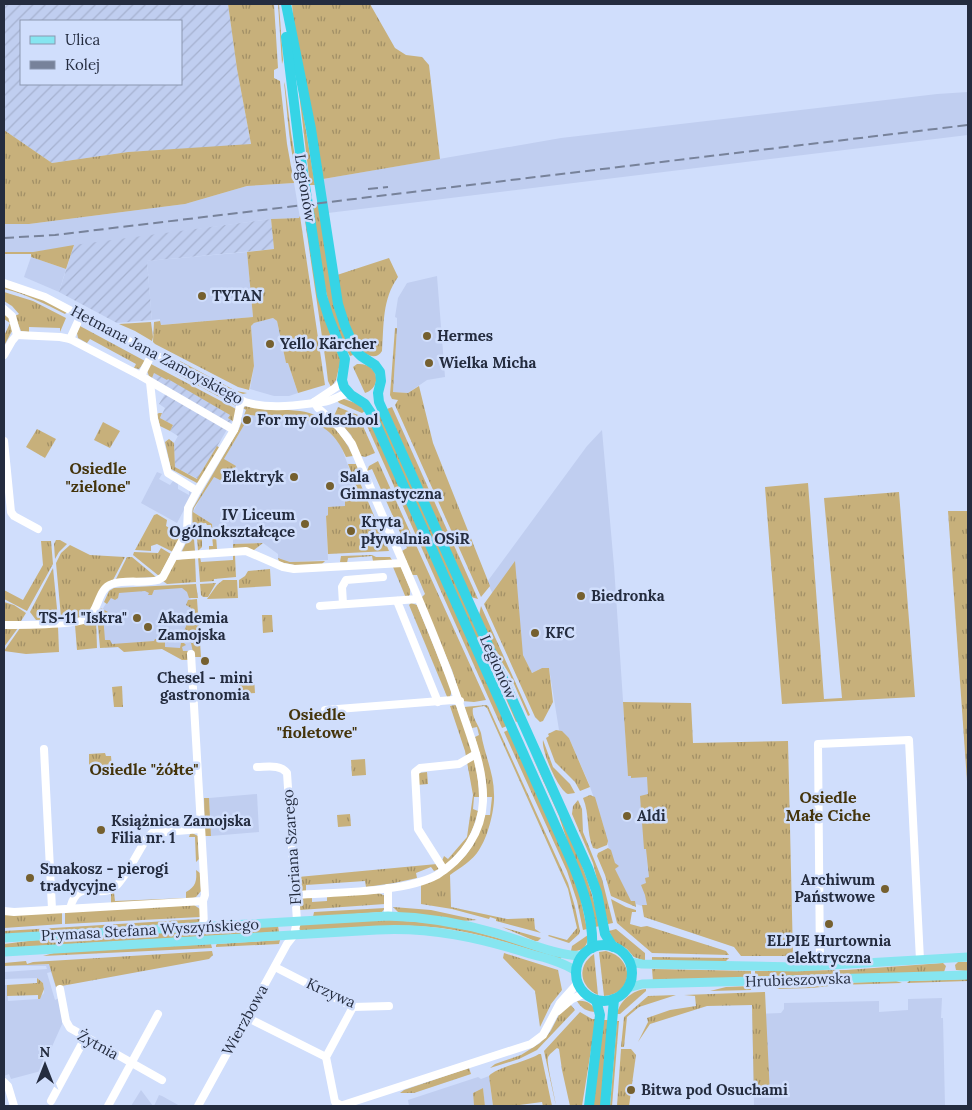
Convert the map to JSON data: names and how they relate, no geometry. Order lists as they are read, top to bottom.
{
  "streets": {
    "highway": ["Legionów"],
    "main road": ["Prymasa Stefana Wyszyńskiego", "Hrubieszowska"],
    "street": [
      "Hetmana Jana Zamoyskiego",
      "Floriana Szarego",
      "Krzywa",
      "Wierzbowa",
      "Żytnia"
    ]
  },
  "crossings": [
    ["Legionów", "Hetmana Jana Zamoyskiego"],
    ["Legionów", "Prymasa Stefana Wyszyńskiego"],
    ["Legionów", "Hrubieszowska"],
    ["Floriana Szarego", "Prymasa Stefana Wyszyńskiego"],
    ["Prymasa Stefana Wyszyńskiego", "Hrubieszowska"],
    ["Prymasa Stefana Wyszyńskiego", "Wierzbowa"],
    ["Krzywa", "Wierzbowa"]
  ],
  "districts": [
    "Osiedle \"zielone\"",
    "Osiedle \"fioletowe\"",
    "Osiedle \"żółte\"",
    "Osiedle Małe Ciche"
  ],
  "places": [
    "TYTAN",
    "Hermes",
    "Yello Kärcher",
    "Wielka Micha",
    "For my oldschool",
    "Elektryk",
    "Sala Gimnastyczna",
    "IV Liceum Ogólnokształcące",
    "Kryta pływalnia OSiR",
    "Biedronka",
    "TS-11 \"Iskra\"",
    "Akademia Zamojska",
    "KFC",
    "Chesel - mini gastronomia",
    "Aldi",
    "Książnica Zamojska Filia nr. 1",
    "Smakosz - pierogi tradycyjne",
    "Archiwum Państwowe",
    "ELPIE Hurtownia elektryczna",
    "Bitwa pod Osuchami"
  ],
  "legend": ["Ulica", "Kolej"],
  "north": "top"
}
